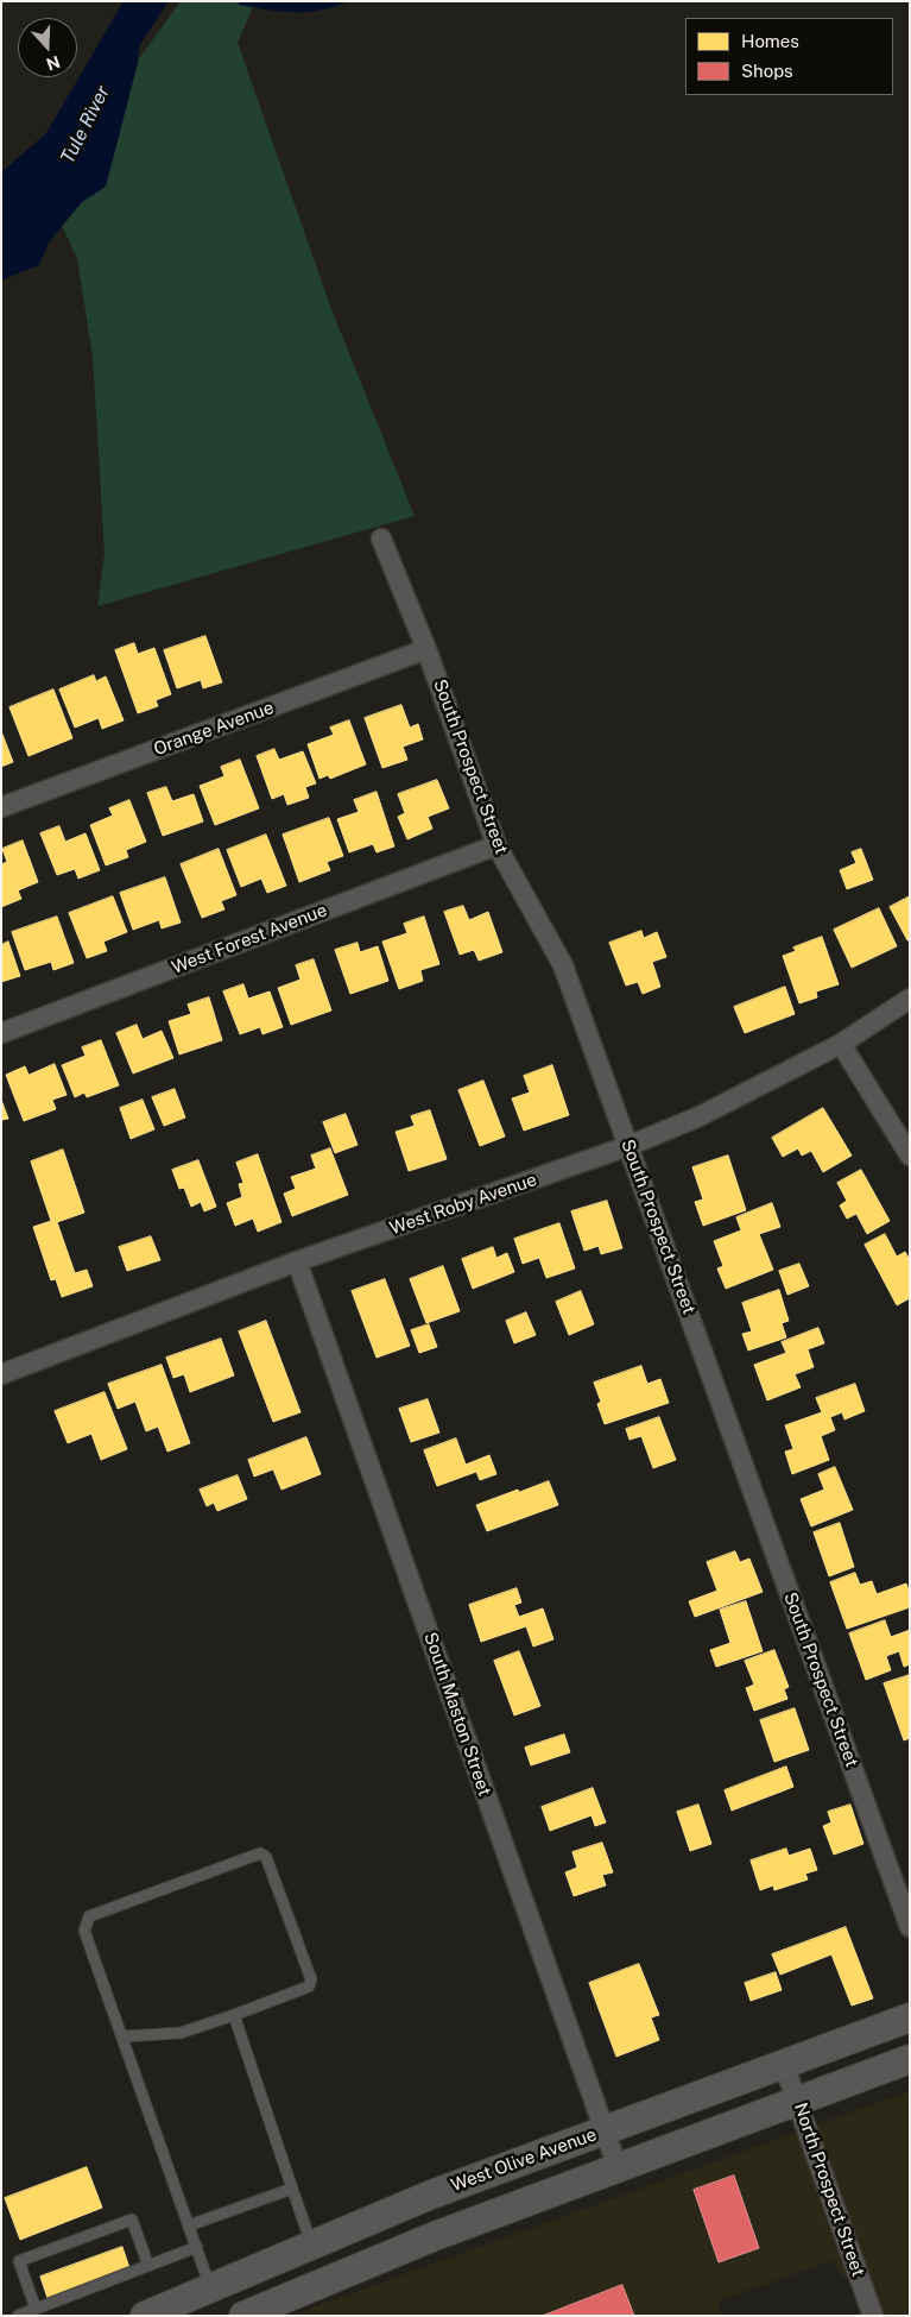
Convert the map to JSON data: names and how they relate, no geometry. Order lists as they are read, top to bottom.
{
  "streets": {
    "main road": ["West Olive Avenue"],
    "street": [
      "Orange Avenue",
      "South Prospect Street",
      "West Forest Avenue",
      "West Roby Avenue",
      "South Maston Street",
      "North Prospect Street"
    ]
  },
  "crossings": [
    ["Orange Avenue", "South Prospect Street"],
    ["South Prospect Street", "West Forest Avenue"],
    ["South Prospect Street", "West Roby Avenue"],
    ["West Roby Avenue", "South Maston Street"],
    ["South Maston Street", "West Olive Avenue"],
    ["West Olive Avenue", "North Prospect Street"]
  ],
  "water": ["Tule River"],
  "legend": ["Homes", "Shops"],
  "north": "bottom"
}
